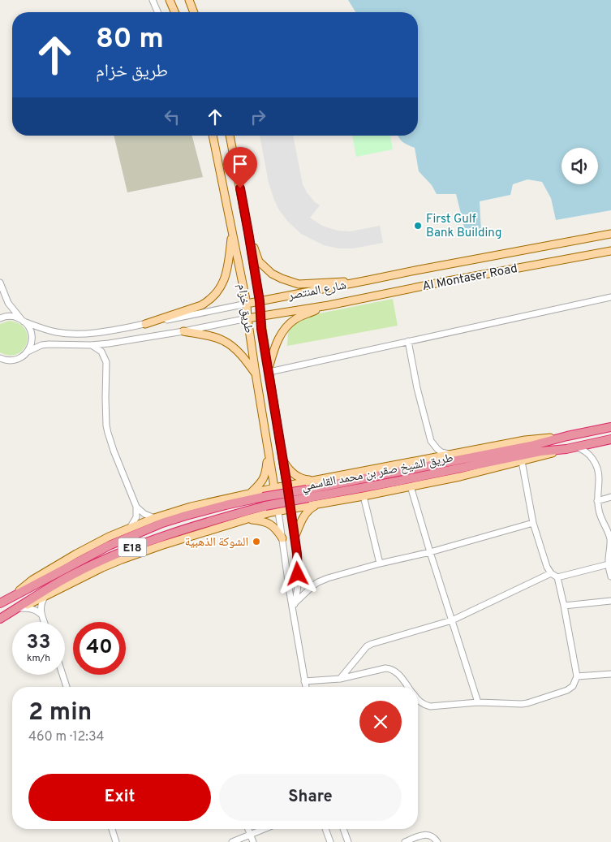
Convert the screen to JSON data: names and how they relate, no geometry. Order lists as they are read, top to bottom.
{
  "streets": {
    "highway": ["طريق الشيخ صقر بن محمد القاسمي", "E18"],
    "main road": ["Al Montaser Road", "شارع المنتصر", "طريق خزام"]
  },
  "crossings": [
    ["Al Montaser Road", "شارع المنتصر"],
    ["شارع المنتصر", "طريق خزام"]
  ],
  "places": ["First Gulf Bank Building", "الشوكة الذهبية"],
  "page": {
    "turn": ["80 m", "طريق خزام"],
    "speed": "33 km/h",
    "limit": "40",
    "heading": ["2 min", "460 m · 12:34"],
    "buttons": ["Exit", "Share"]
  }
}
